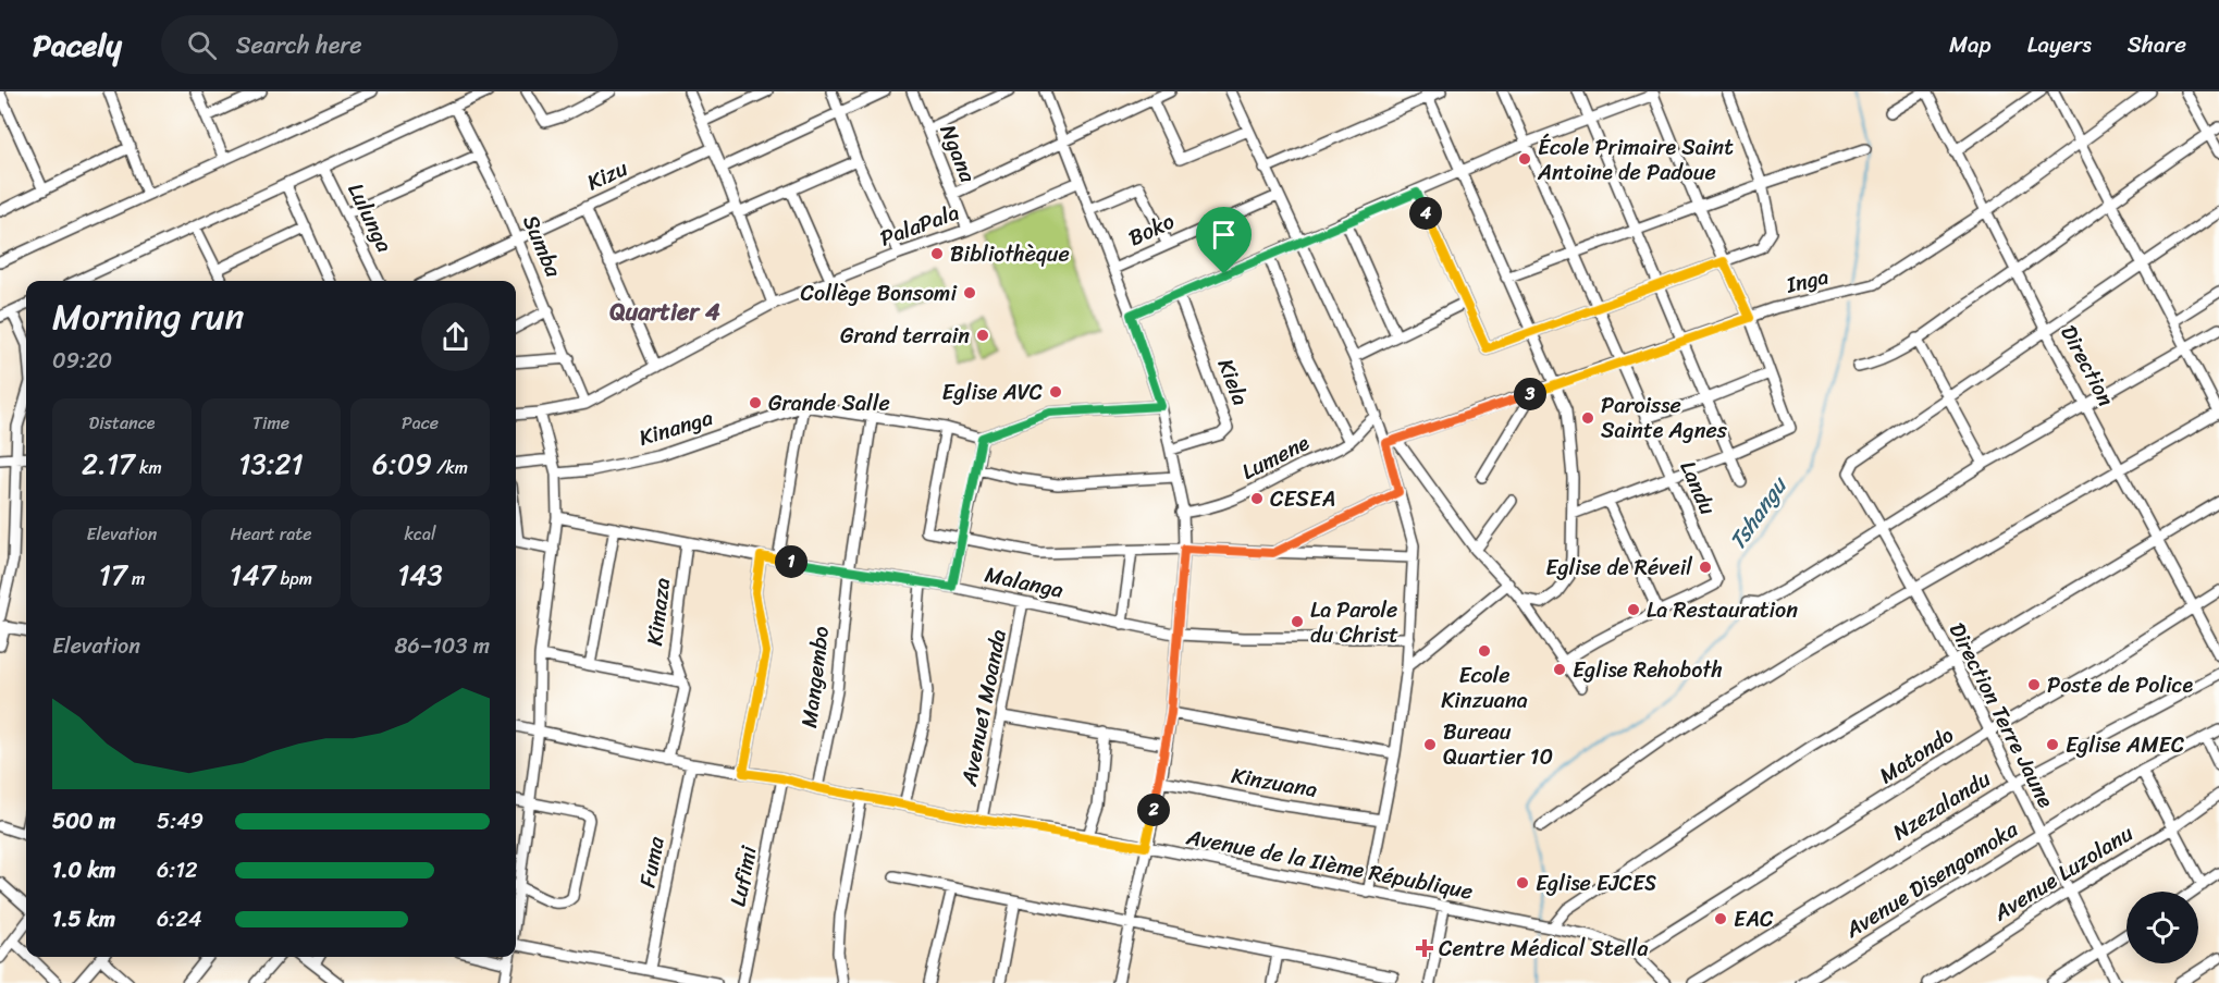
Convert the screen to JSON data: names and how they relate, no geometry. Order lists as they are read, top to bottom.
{
  "streets": {
    "street": [
      "Ngana",
      "Kizu",
      "Lulunga",
      "PalaPala",
      "Boko",
      "Sumba",
      "Inga",
      "Direction",
      "Kiela",
      "Kinanga",
      "Lumene",
      "Landu",
      "Malanga",
      "Kimaza",
      "Mangembo",
      "Avenue1 Moanda",
      "Direction Terre Jaune",
      "Matondo",
      "Kinzuana",
      "Nzezalandu",
      "Fuma",
      "Avenue de la IIème République",
      "Avenue Luzolanu",
      "Lufimi",
      "Avenue Disengomoka"
    ]
  },
  "crossings": [
    ["Ngana", "PalaPala"],
    ["Kizu", "Sumba"],
    ["Inga", "Direction"],
    ["Inga", "Landu"],
    ["Direction", "Matondo"],
    ["Kinanga", "Malanga"],
    ["Malanga", "Kimaza"],
    ["Malanga", "Mangembo"],
    ["Malanga", "Avenue1 Moanda"],
    ["Kimaza", "Avenue de la IIème République"],
    ["Mangembo", "Avenue de la IIème République"],
    ["Avenue1 Moanda", "Avenue de la IIème République"],
    ["Direction Terre Jaune", "Matondo"],
    ["Direction Terre Jaune", "Nzezalandu"],
    ["Direction Terre Jaune", "Avenue Luzolanu"],
    ["Direction Terre Jaune", "Avenue Disengomoka"],
    ["Matondo", "Avenue de la IIème République"],
    ["Fuma", "Avenue de la IIème République"],
    ["Avenue de la IIème République", "Lufimi"]
  ],
  "districts": ["Quartier 4"],
  "water": ["Tshangu"],
  "places": {
    "other": [
      "École Primaire Saint Antoine de Padoue",
      "Bibliothèque",
      "Collège Bonsomi",
      "Grand terrain",
      "Eglise AVC",
      "Grande Salle",
      "Paroisse Sainte Agnes",
      "CESEA",
      "Eglise de Réveil",
      "La Restauration",
      "La Parole du Christ",
      "Ecole Kinzuana",
      "Eglise Rehoboth",
      "Poste de Police",
      "Bureau Quartier 10",
      "Eglise AMEC",
      "Eglise EJCES",
      "EAC"
    ],
    "health": ["Centre Médical Stella"]
  },
  "page": {
    "header": "Pacely",
    "search": "Search here",
    "nav": ["Map", "Layers", "Share"],
    "pins": [
      "4",
      "3",
      "1",
      "2"
    ],
    "heading": ["Morning run", "09:20"],
    "stats": [
      ["Distance", "2.17 km"],
      ["Time", "13:21"],
      ["Pace", "6:09 /km"],
      ["Elevation", "17 m"],
      ["Heart rate", "147 bpm"],
      ["kcal", "143"]
    ],
    "chart": ["Elevation", "86–103 m"],
    "list": [
      {
        "name": "500 m",
        "note": "5:49"
      },
      {
        "name": "1.0 km",
        "note": "6:12"
      },
      {
        "name": "1.5 km",
        "note": "6:24"
      }
    ]
  }
}
